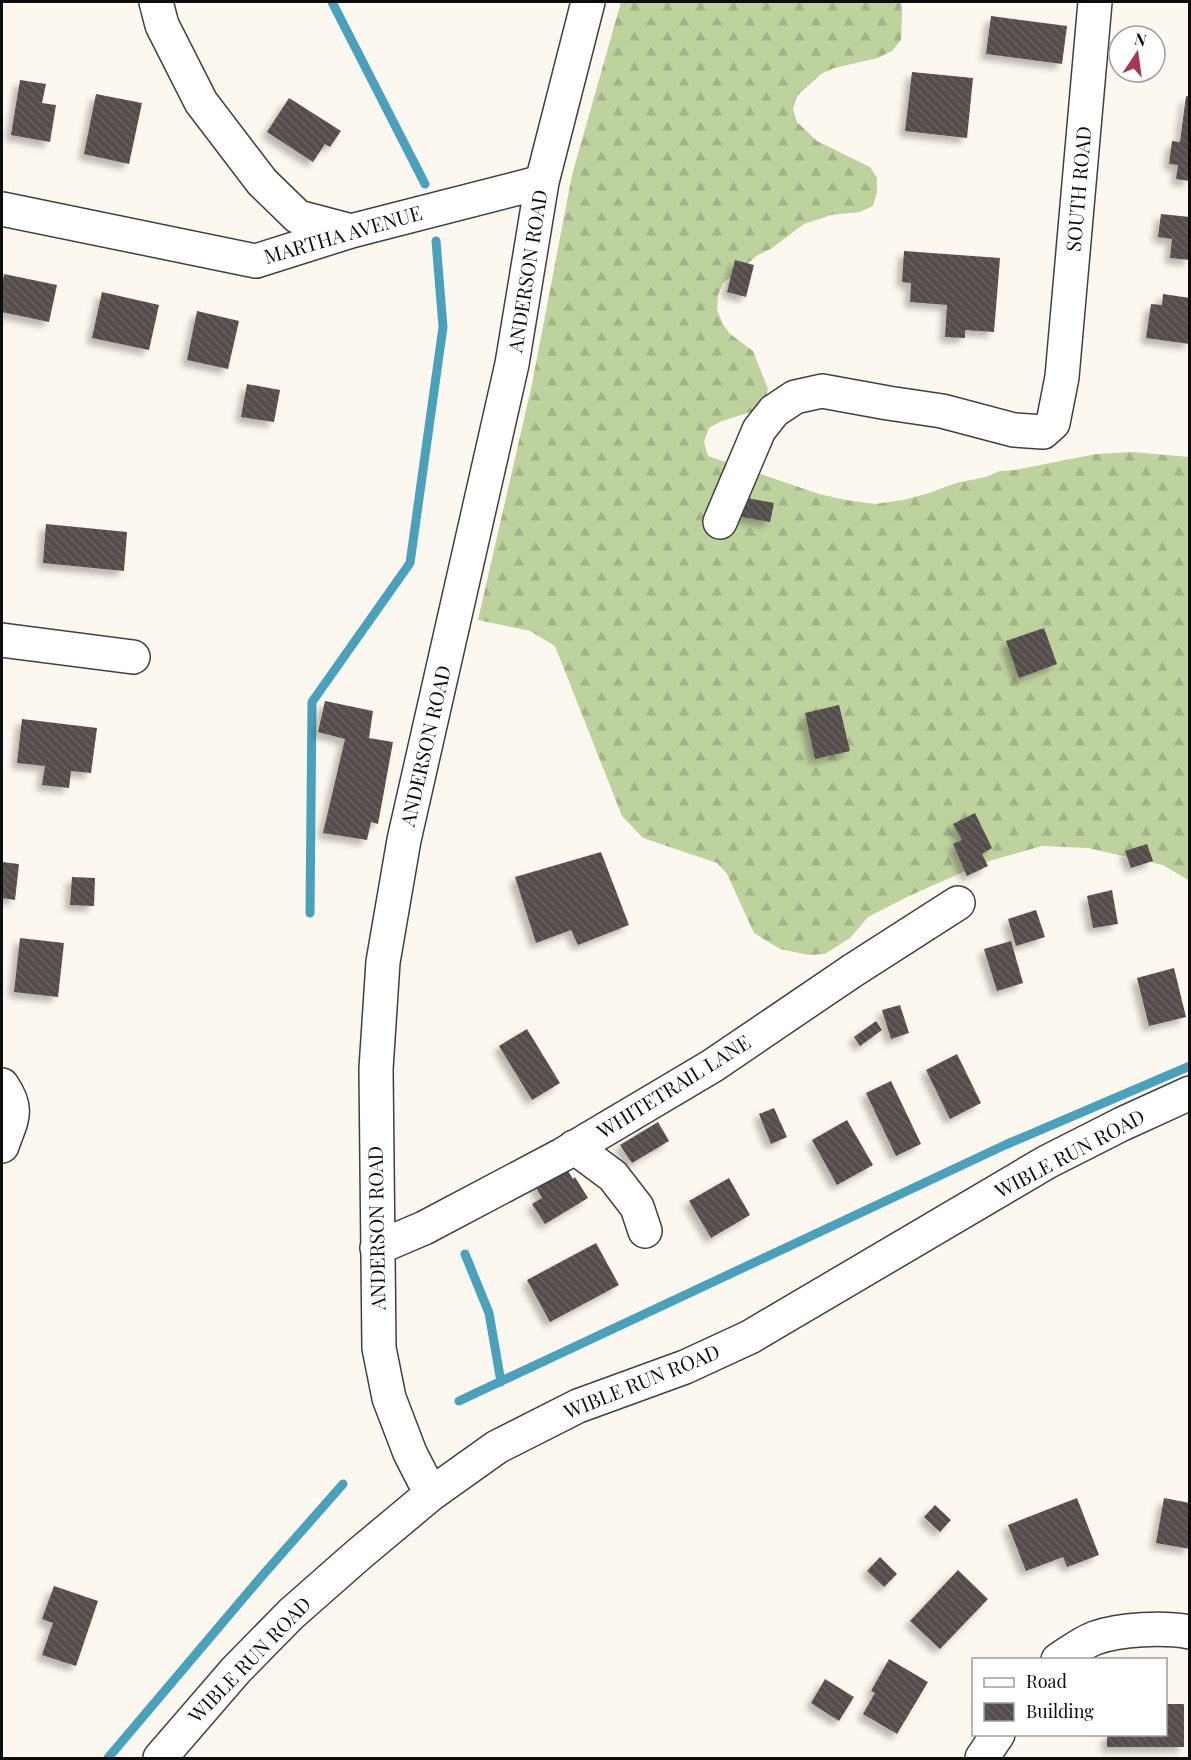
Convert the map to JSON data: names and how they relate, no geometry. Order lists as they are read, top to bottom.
{
  "streets": {
    "street": [
      "SOUTH ROAD",
      "MARTHA AVENUE",
      "ANDERSON ROAD",
      "WHITETRAIL LANE",
      "WIBLE RUN ROAD"
    ]
  },
  "crossings": [
    ["MARTHA AVENUE", "ANDERSON ROAD"],
    ["ANDERSON ROAD", "WHITETRAIL LANE"],
    ["ANDERSON ROAD", "WIBLE RUN ROAD"]
  ],
  "legend": ["Road", "Building"],
  "north": "top"
}
